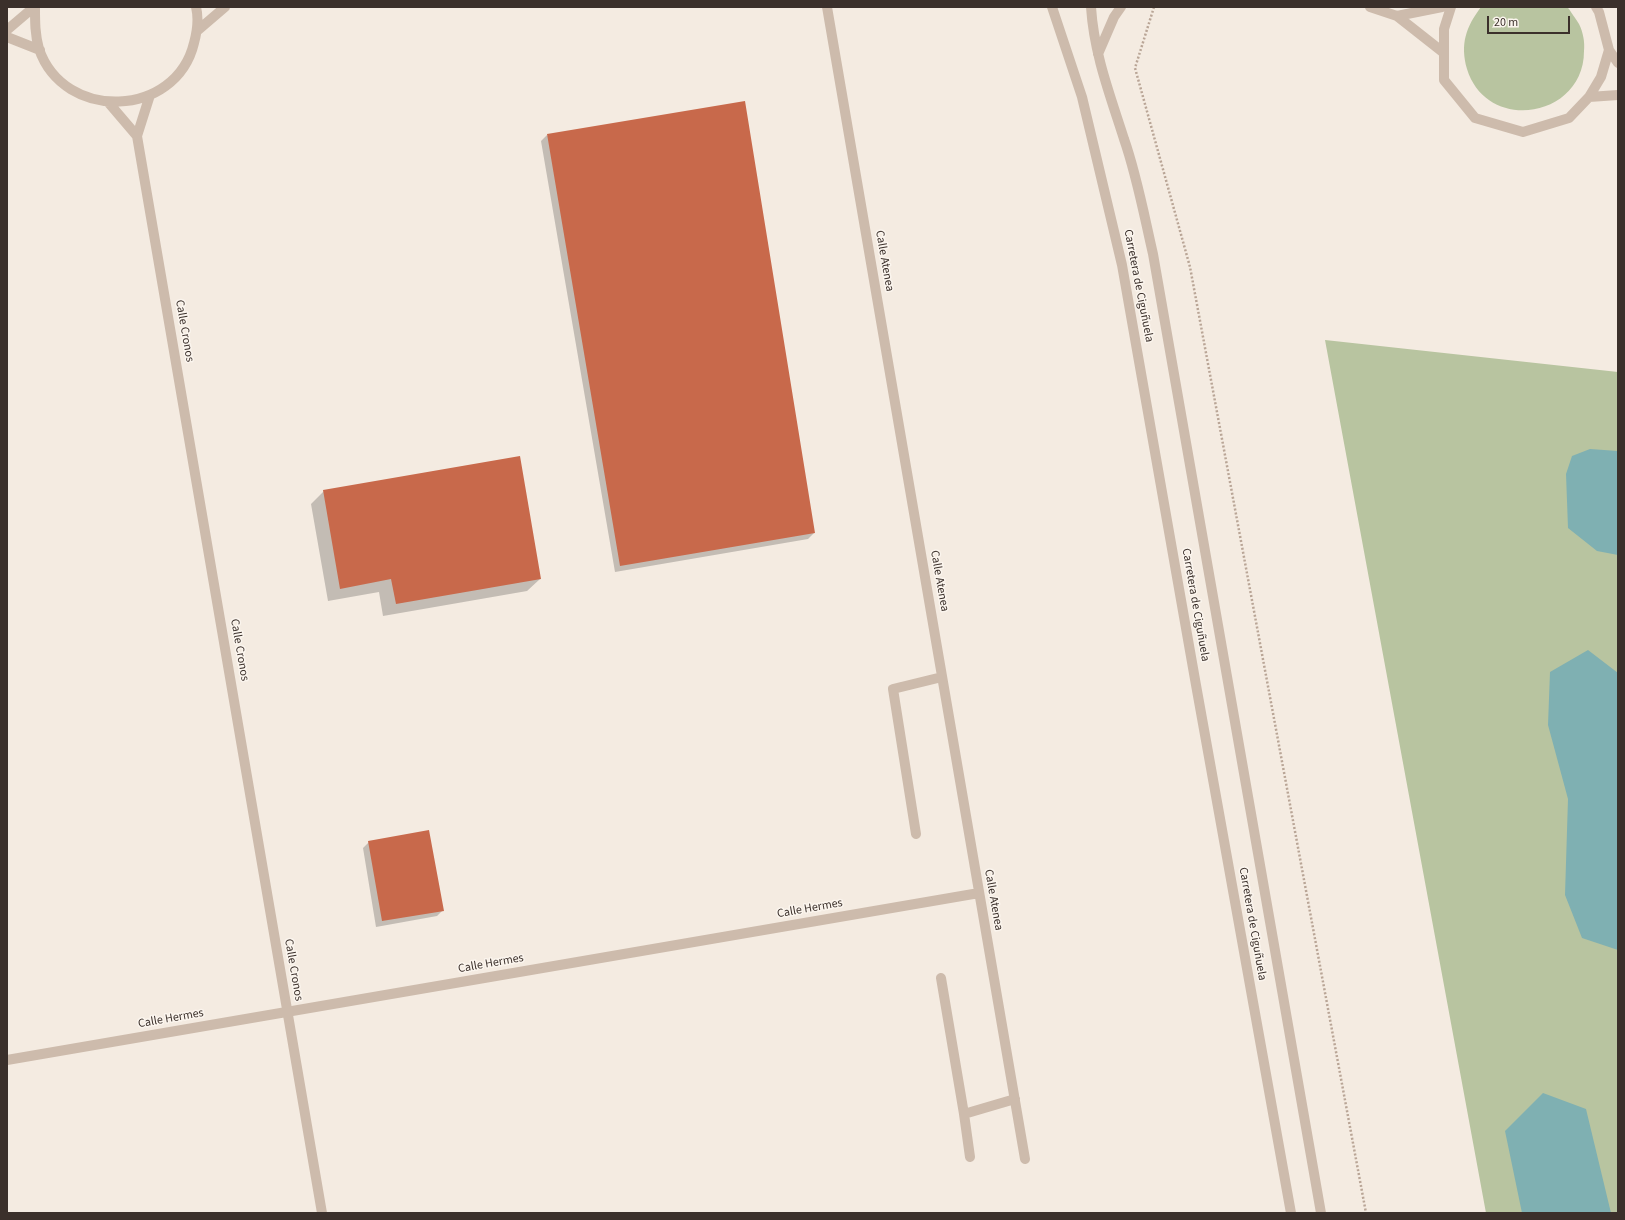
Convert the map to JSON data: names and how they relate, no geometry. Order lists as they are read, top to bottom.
{
  "streets": {
    "street": [
      "Calle Atenea",
      "Carretera de Ciguñuela",
      "Calle Cronos",
      "Calle Hermes"
    ]
  },
  "crossings": [
    ["Calle Atenea", "Calle Hermes"],
    ["Calle Cronos", "Calle Hermes"]
  ],
  "scale_bar": "20 m"
}
